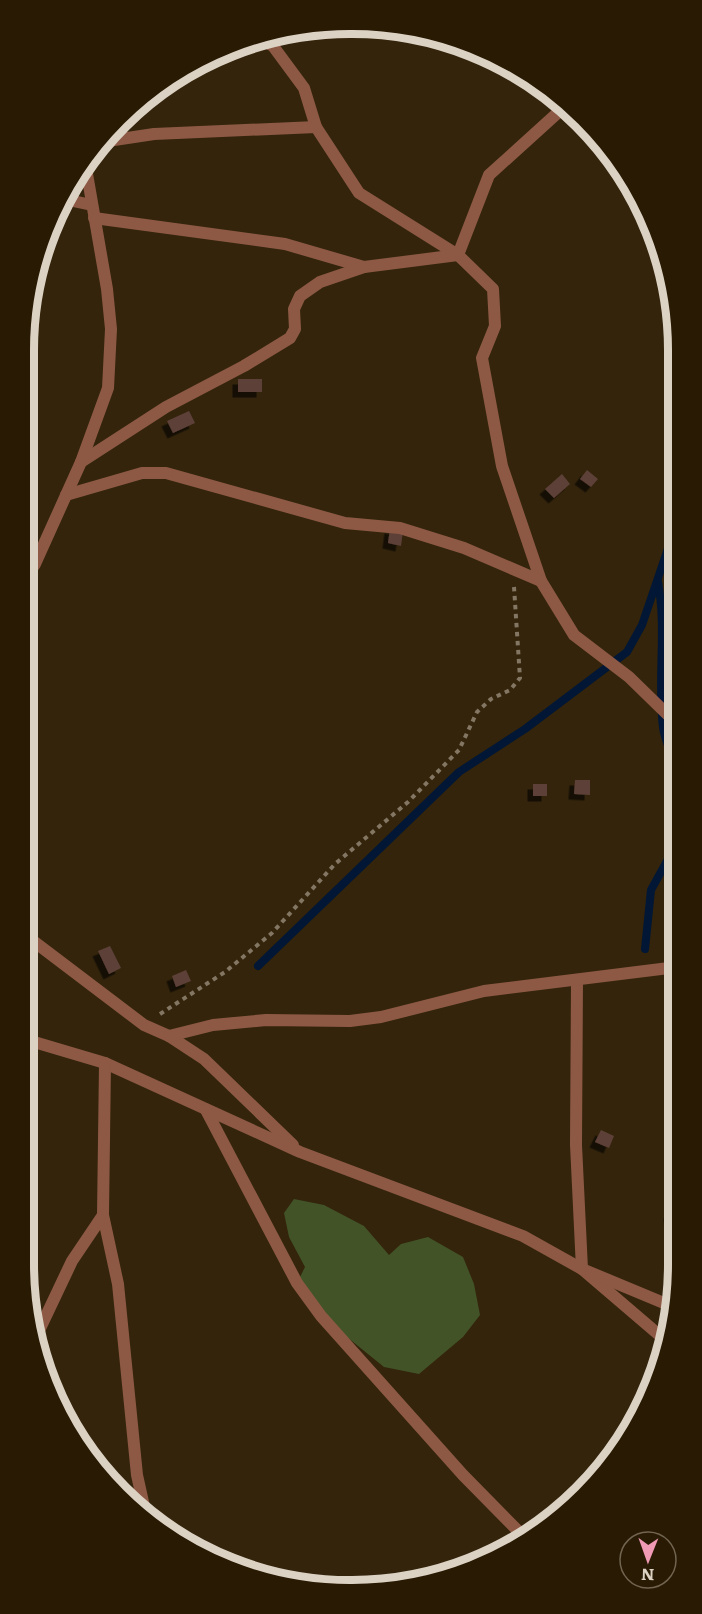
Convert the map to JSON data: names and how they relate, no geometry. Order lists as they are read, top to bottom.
{
  "north": "bottom"
}
